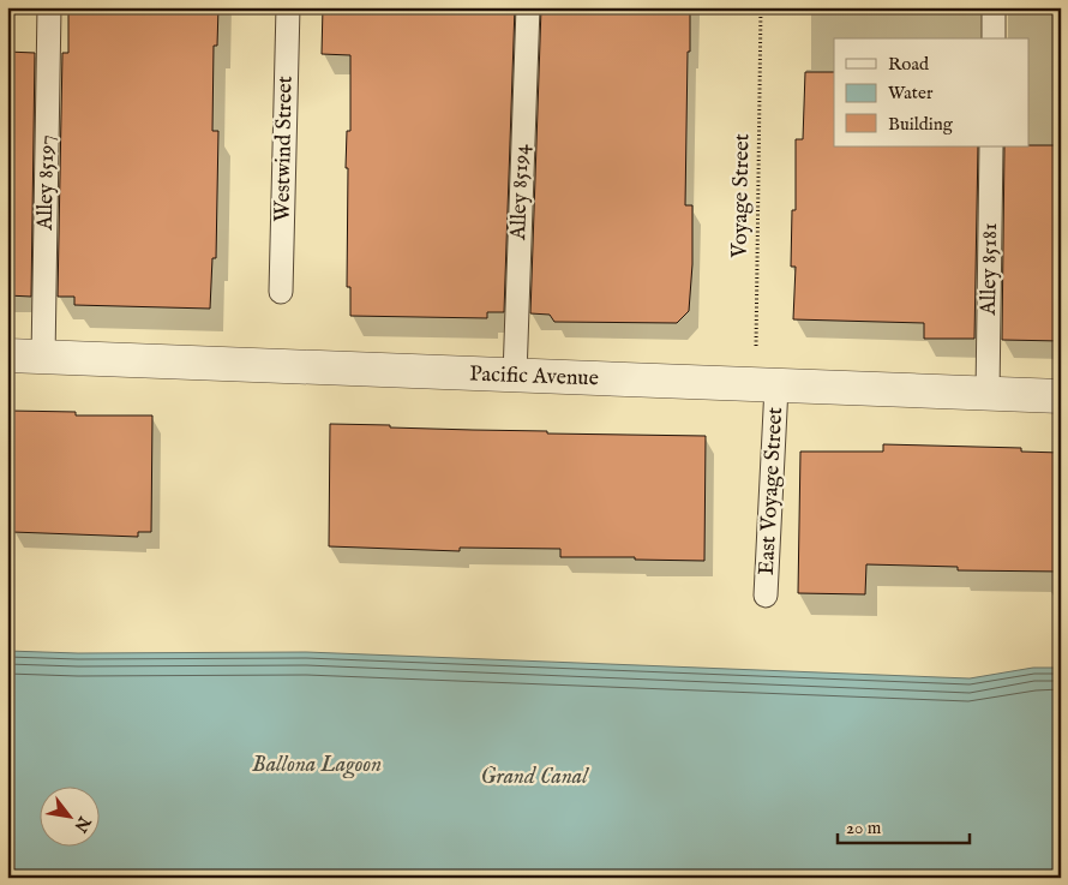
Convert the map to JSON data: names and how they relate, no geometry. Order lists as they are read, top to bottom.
{
  "streets": {
    "street": ["Pacific Avenue"],
    "lane": [
      "Westwind Street",
      "Alley 85197",
      "Alley 85194",
      "Alley 85181",
      "East Voyage Street"
    ],
    "path": ["Voyage Street"]
  },
  "crossings": [
    ["Alley 85197", "Pacific Avenue"],
    ["Alley 85194", "Pacific Avenue"],
    ["Voyage Street", "Pacific Avenue"],
    ["Voyage Street", "East Voyage Street"],
    ["Alley 85181", "Pacific Avenue"],
    ["Pacific Avenue", "East Voyage Street"]
  ],
  "water": ["Ballona Lagoon", "Grand Canal"],
  "legend": ["Road", "Water", "Building"],
  "scale_bar": "20 m",
  "north": "bottom right"
}
